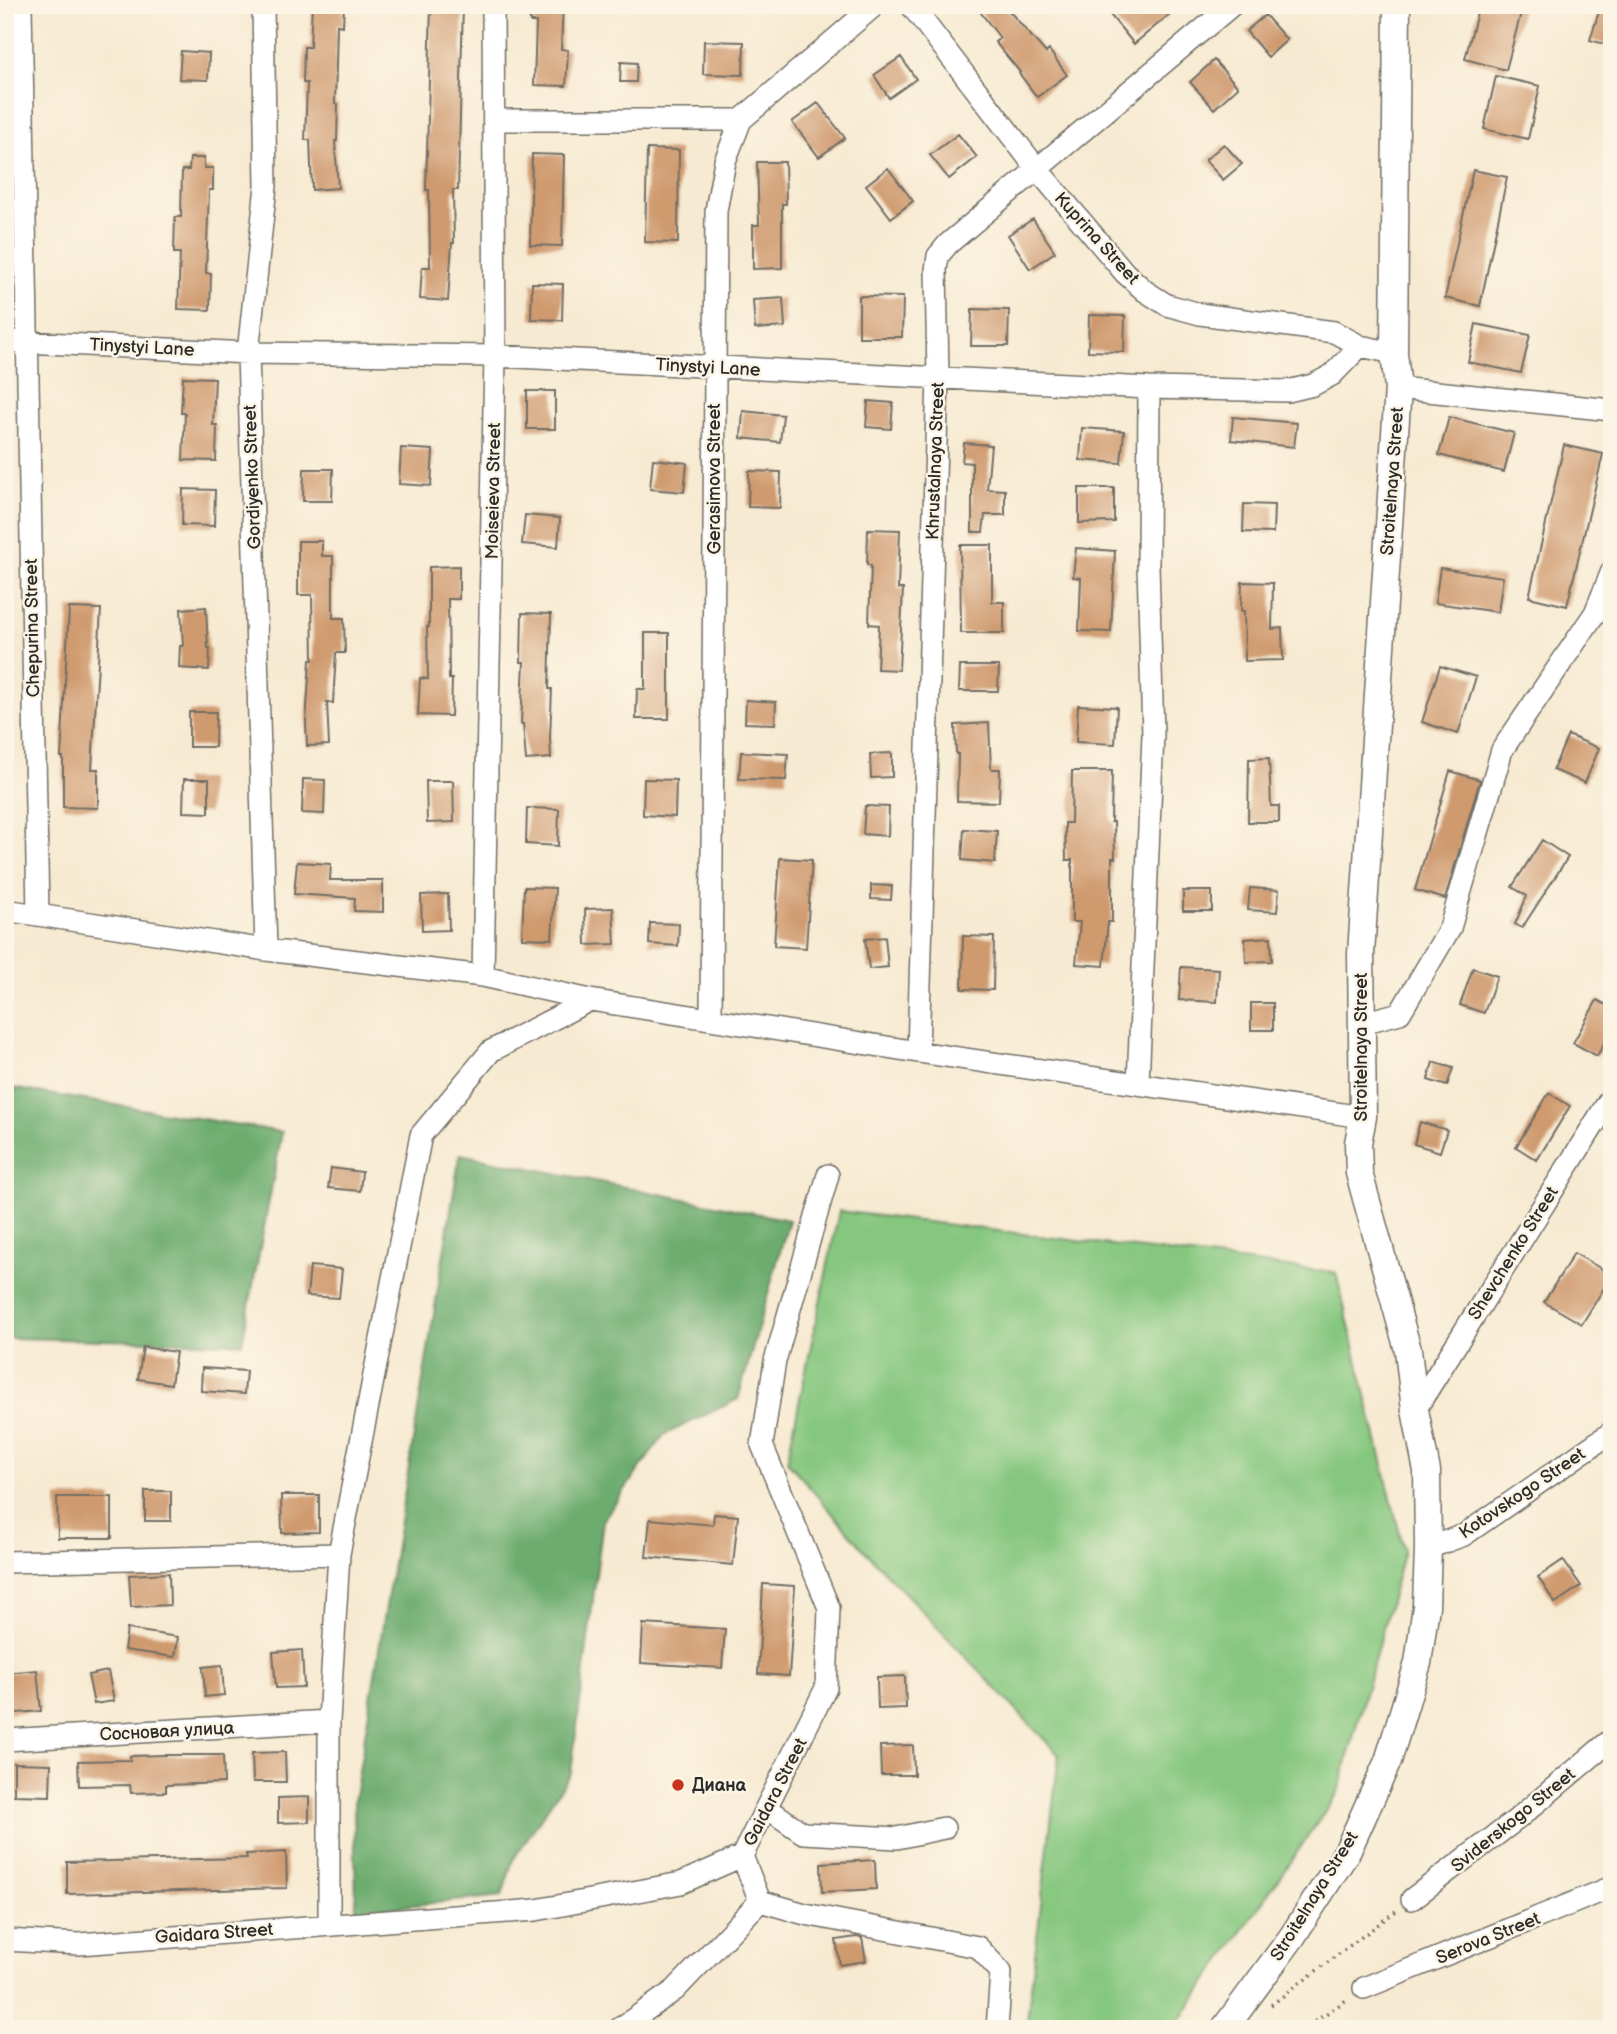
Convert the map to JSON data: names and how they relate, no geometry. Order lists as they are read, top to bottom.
{
  "streets": {
    "main road": ["Stroitelnaya Street"],
    "street": [
      "Kuprina Street",
      "Tinystyi Lane",
      "Khrustalnaya Street",
      "Gordiyenko Street",
      "Gerasimova Street",
      "Moiseieva Street",
      "Chepurina Street",
      "Shevchenko Street",
      "Kotovskogo Street",
      "Сосновая улица",
      "Gaidara Street",
      "Sviderskogo Street",
      "Serova Street"
    ]
  },
  "crossings": [
    ["Kuprina Street", "Tinystyi Lane"],
    ["Kuprina Street", "Khrustalnaya Street"],
    ["Tinystyi Lane", "Khrustalnaya Street"],
    ["Tinystyi Lane", "Gordiyenko Street"],
    ["Tinystyi Lane", "Gerasimova Street"],
    ["Tinystyi Lane", "Moiseieva Street"],
    ["Tinystyi Lane", "Chepurina Street"],
    ["Stroitelnaya Street", "Shevchenko Street"],
    ["Stroitelnaya Street", "Kotovskogo Street"]
  ],
  "places": ["Диана"]
}
